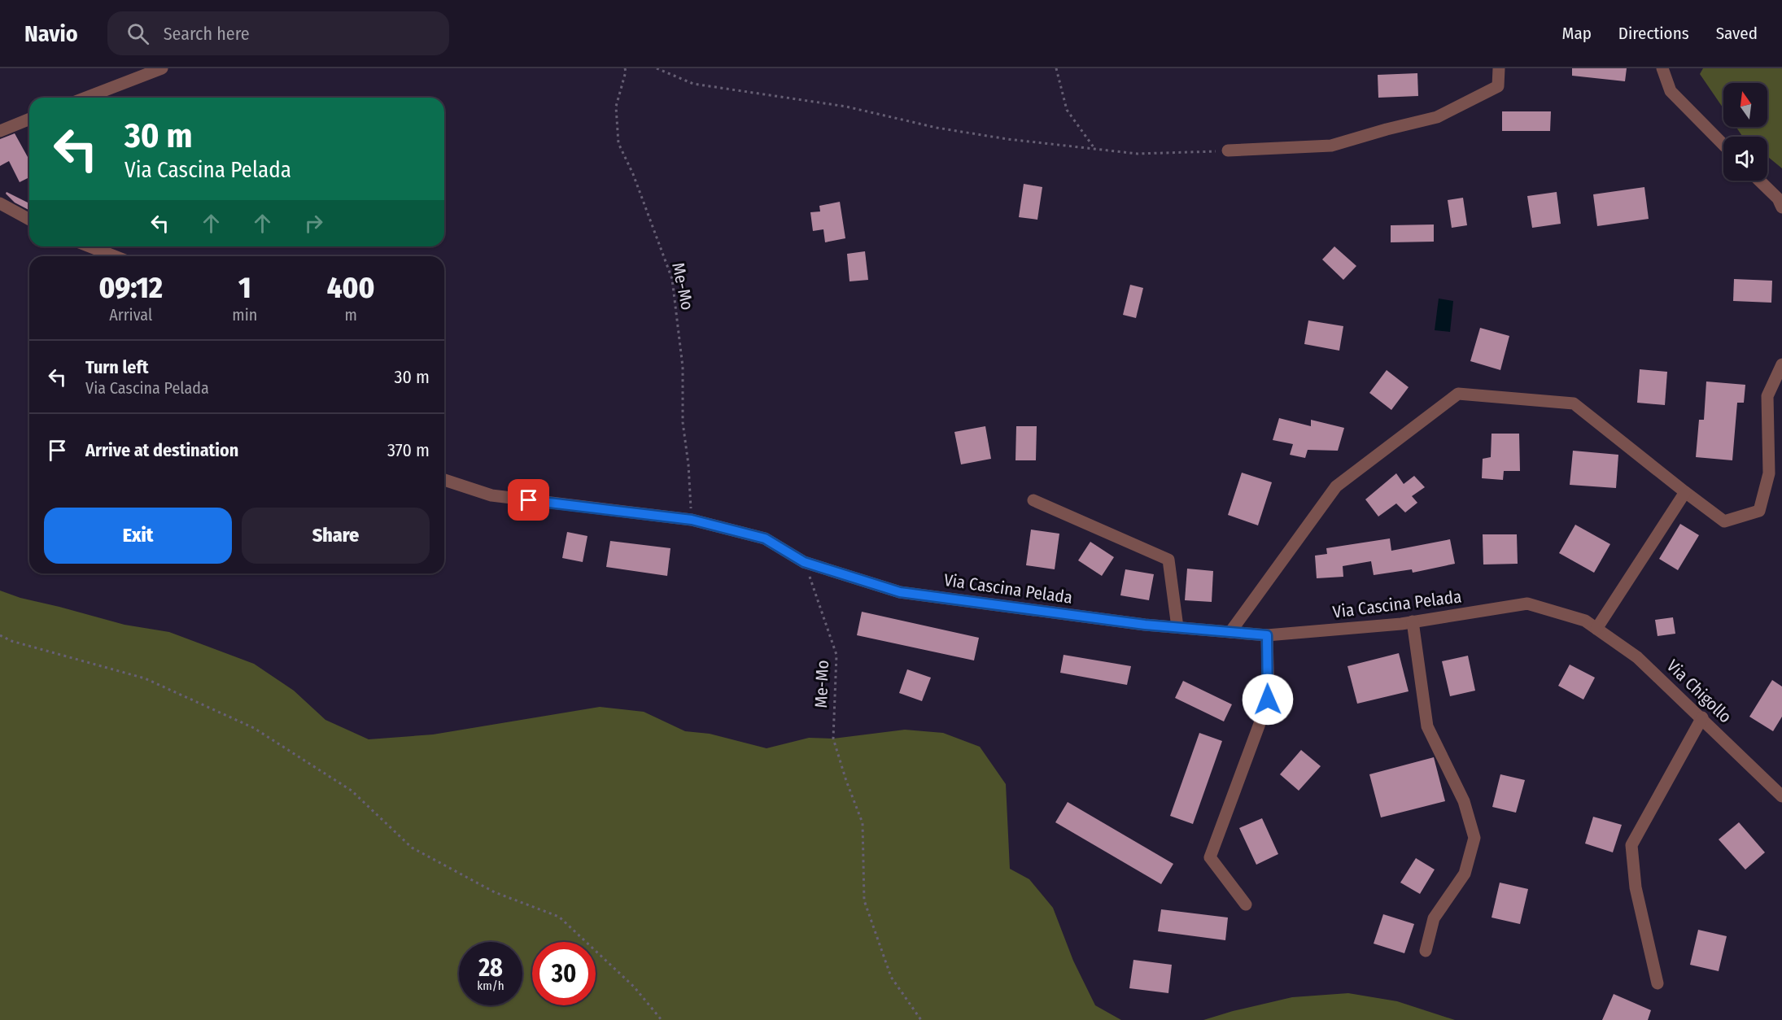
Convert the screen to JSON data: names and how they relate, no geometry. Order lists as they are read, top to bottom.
{
  "streets": {
    "street": ["Via Cascina Pelada", "Via Chigollo"],
    "path": ["Me-Mo"]
  },
  "crossings": [
    ["Me-Mo", "Via Cascina Pelada"],
    ["Via Cascina Pelada", "Via Chigollo"]
  ],
  "north": "top",
  "page": {
    "header": "Navio",
    "search": "Search here",
    "nav": ["Map", "Directions", "Saved"],
    "turn": ["30 m", "Via Cascina Pelada"],
    "eta": [
      "09:12",
      "Arrival",
      "1",
      "min",
      "400",
      "m"
    ],
    "list": [
      {
        "name": "Turn left",
        "note": "Via Cascina Pelada",
        "value": "30 m"
      },
      {
        "name": "Arrive at destination",
        "value": "370 m"
      }
    ],
    "buttons": ["Exit", "Share"],
    "speed": "28 km/h",
    "limit": "30"
  }
}
